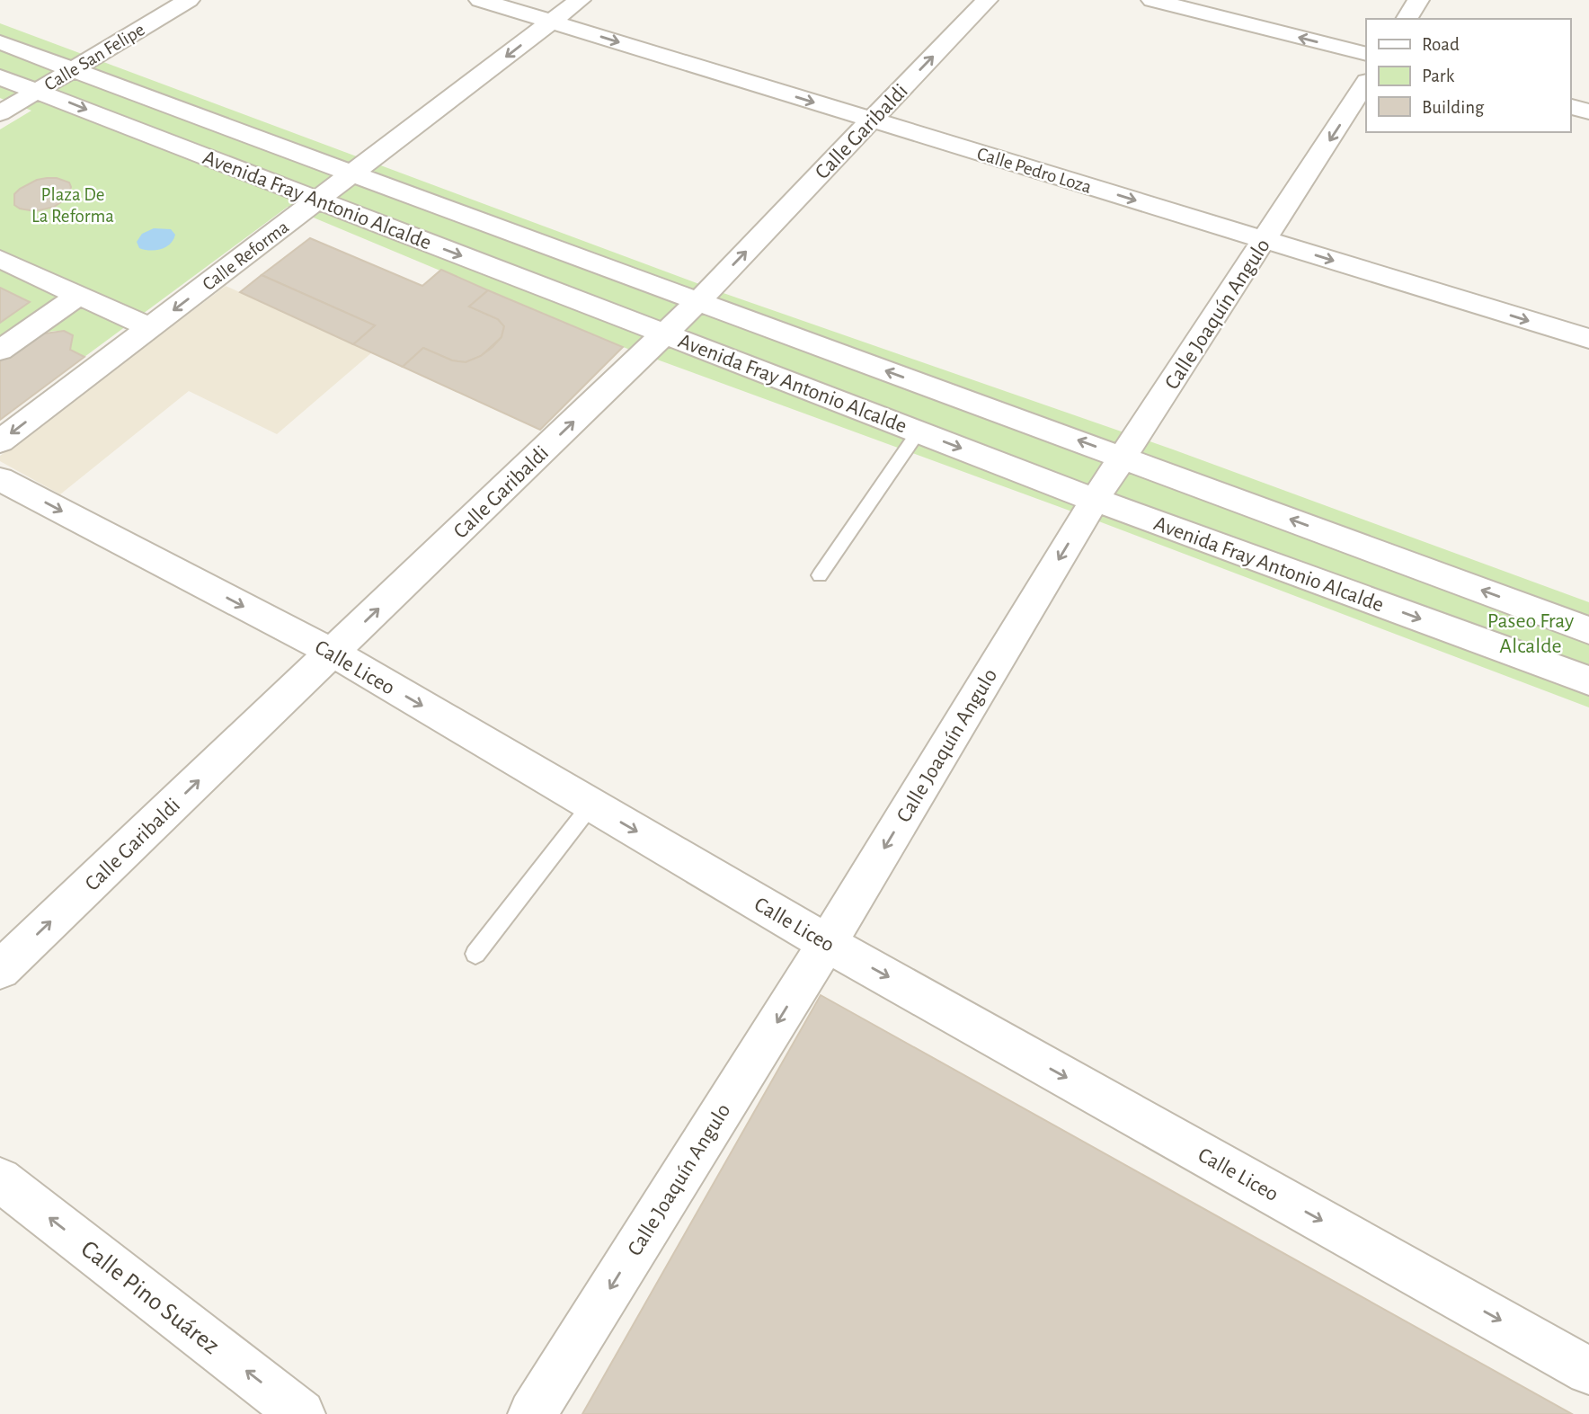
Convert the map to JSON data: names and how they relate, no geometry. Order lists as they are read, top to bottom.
{
  "streets": {
    "street": [
      "Calle San Felipe",
      "Calle Garibaldi",
      "Calle Pedro Loza",
      "Avenida Fray Antonio Alcalde",
      "Calle Reforma",
      "Calle Joaquín Angulo",
      "Calle Liceo",
      "Calle Pino Suárez"
    ]
  },
  "crossings": [
    ["Calle San Felipe", "Avenida Fray Antonio Alcalde"],
    ["Calle Garibaldi", "Calle Pedro Loza"],
    ["Calle Garibaldi", "Avenida Fray Antonio Alcalde"],
    ["Calle Garibaldi", "Calle Liceo"],
    ["Calle Pedro Loza", "Calle Reforma"],
    ["Calle Pedro Loza", "Calle Joaquín Angulo"],
    ["Avenida Fray Antonio Alcalde", "Calle Reforma"],
    ["Avenida Fray Antonio Alcalde", "Calle Joaquín Angulo"],
    ["Calle Joaquín Angulo", "Calle Liceo"]
  ],
  "one_way": [
    "Calle Garibaldi",
    "Calle Pedro Loza",
    "Calle Reforma",
    "Calle Joaquín Angulo",
    "Calle Liceo",
    "Calle Pino Suárez"
  ],
  "parks": ["Plaza De La Reforma", "Paseo Fray Alcalde"],
  "legend": ["Road", "Park", "Building"]
}
